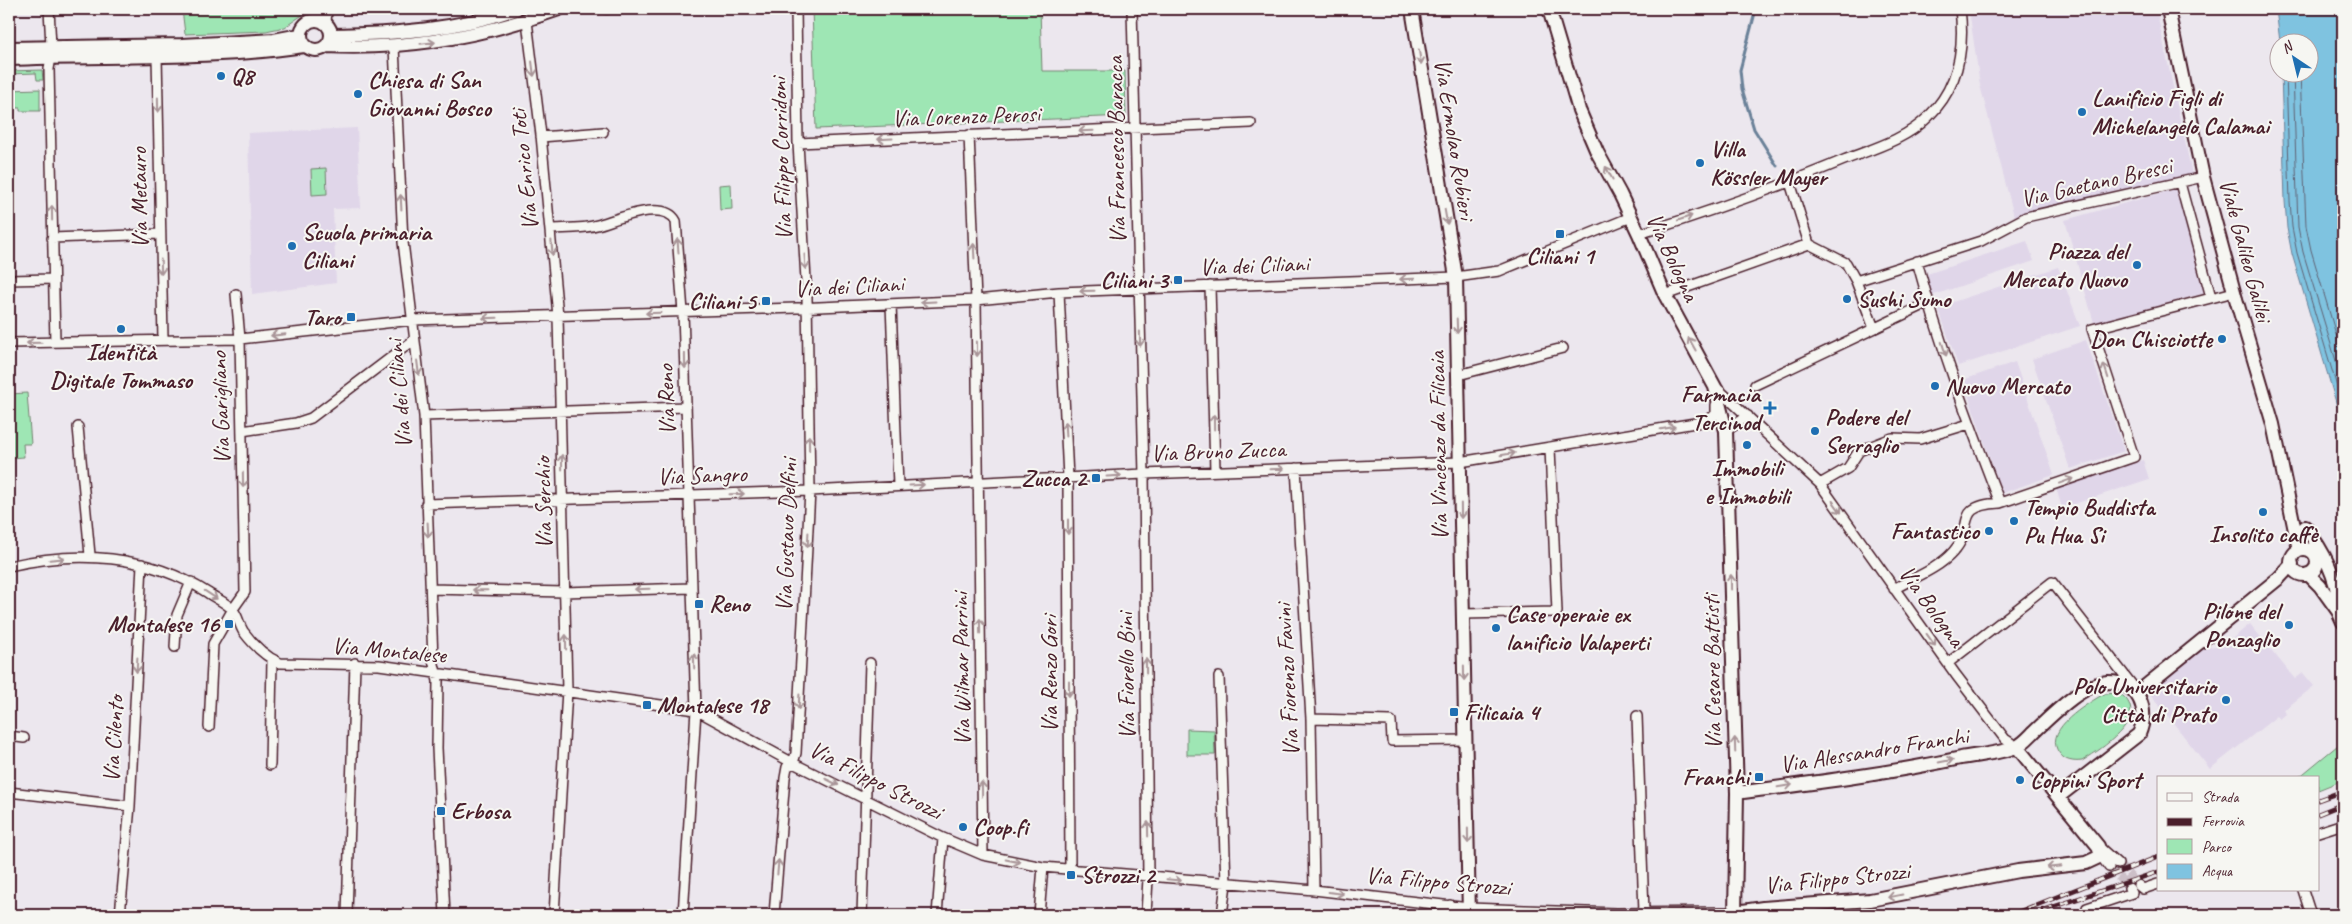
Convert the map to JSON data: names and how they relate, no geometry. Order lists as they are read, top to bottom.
{
  "streets": {
    "street": [
      "Via Lorenzo Perosi",
      "Via Ermolao Rubieri",
      "Via Francesco Baracca",
      "Via Filippo Corridoni",
      "Via Enrico Toti",
      "Via Gaetano Bresci",
      "Via Metauro",
      "Viale Galileo Galilei",
      "Via Bologna",
      "Via dei Ciliani",
      "Via Reno",
      "Via Garigliano",
      "Via Vincenzo da Filicaia",
      "Via Bruno Zucca",
      "Via Sangro",
      "Via Serchio",
      "Via Gustavo Delfini",
      "Via Montalese",
      "Via Wilmar Parrini",
      "Via Cesare Battisti",
      "Via Renzo Gori",
      "Via Fiorello Bini",
      "Via Fiorenzo Favini",
      "Via Cilento",
      "Via Alessandro Franchi",
      "Via Filippo Strozzi"
    ]
  },
  "crossings": [
    ["Via Lorenzo Perosi", "Via Francesco Baracca"],
    ["Via Lorenzo Perosi", "Via Filippo Corridoni"],
    ["Via Lorenzo Perosi", "Via Wilmar Parrini"],
    ["Via Ermolao Rubieri", "Via dei Ciliani"],
    ["Via Ermolao Rubieri", "Via Vincenzo da Filicaia"],
    ["Via Francesco Baracca", "Via dei Ciliani"],
    ["Via Francesco Baracca", "Via Bruno Zucca"],
    ["Via Francesco Baracca", "Via Fiorello Bini"],
    ["Via Filippo Corridoni", "Via dei Ciliani"],
    ["Via Filippo Corridoni", "Via Gustavo Delfini"],
    ["Via Enrico Toti", "Via dei Ciliani"],
    ["Via Enrico Toti", "Via Reno"],
    ["Via Enrico Toti", "Via Serchio"],
    ["Via Gaetano Bresci", "Viale Galileo Galilei"],
    ["Via Metauro", "Via Garigliano"],
    ["Via Bologna", "Via dei Ciliani"],
    ["Via Bologna", "Via Bruno Zucca"],
    ["Via Bologna", "Via Cesare Battisti"],
    ["Via Bologna", "Via Alessandro Franchi"],
    ["Via dei Ciliani", "Via Reno"],
    ["Via dei Ciliani", "Via Vincenzo da Filicaia"],
    ["Via dei Ciliani", "Via Sangro"],
    ["Via dei Ciliani", "Via Serchio"],
    ["Via dei Ciliani", "Via Gustavo Delfini"],
    ["Via dei Ciliani", "Via Montalese"],
    ["Via dei Ciliani", "Via Wilmar Parrini"],
    ["Via dei Ciliani", "Via Renzo Gori"],
    ["Via Reno", "Via Sangro"],
    ["Via Reno", "Via Montalese"],
    ["Via Vincenzo da Filicaia", "Via Bruno Zucca"],
    ["Via Vincenzo da Filicaia", "Via Filippo Strozzi"],
    ["Via Bruno Zucca", "Via Sangro"],
    ["Via Bruno Zucca", "Via Wilmar Parrini"],
    ["Via Bruno Zucca", "Via Cesare Battisti"],
    ["Via Bruno Zucca", "Via Renzo Gori"],
    ["Via Bruno Zucca", "Via Fiorello Bini"],
    ["Via Bruno Zucca", "Via Fiorenzo Favini"],
    ["Via Sangro", "Via Serchio"],
    ["Via Sangro", "Via Gustavo Delfini"],
    ["Via Sangro", "Via Wilmar Parrini"],
    ["Via Serchio", "Via Montalese"],
    ["Via Gustavo Delfini", "Via Montalese"],
    ["Via Gustavo Delfini", "Via Filippo Strozzi"],
    ["Via Montalese", "Via Filippo Strozzi"],
    ["Via Wilmar Parrini", "Via Filippo Strozzi"],
    ["Via Cesare Battisti", "Via Alessandro Franchi"],
    ["Via Cesare Battisti", "Via Filippo Strozzi"],
    ["Via Renzo Gori", "Via Filippo Strozzi"],
    ["Via Fiorello Bini", "Via Filippo Strozzi"],
    ["Via Fiorenzo Favini", "Via Filippo Strozzi"]
  ],
  "one_way": [
    "Via Lorenzo Perosi",
    "Via Ermolao Rubieri",
    "Via Filippo Corridoni",
    "Via Enrico Toti",
    "Via Metauro",
    "Via dei Ciliani",
    "Via Vincenzo da Filicaia",
    "Via Bruno Zucca",
    "Via Sangro",
    "Via Cesare Battisti",
    "Via Cilento",
    "Via Alessandro Franchi"
  ],
  "places": {
    "other": [
      "Q8",
      "Chiesa di San Giovanni Bosco",
      "Lanificio Figli di Michelangelo Calamai",
      "Villa Kössler Mayer",
      "Scuola primaria Ciliani",
      "Piazza del Mercato Nuovo",
      "Sushi Sumo",
      "Identità Digitale Tommaso",
      "Don Chisciotte",
      "Nuovo Mercato",
      "Podere del Serraglio",
      "Immobili e Immobili",
      "Insolito caffè",
      "Tempio Buddista Pu Hua Si",
      "Fantastico",
      "Pilone del Ponzaglio",
      "Case operaie ex lanificio Valaperti",
      "Polo Universitario Città di Prato",
      "Coppini Sport",
      "Coop.fi"
    ],
    "transit": [
      "Ciliani 1",
      "Ciliani 3",
      "Ciliani 5",
      "Taro",
      "Zucca 2",
      "Reno",
      "Montalese 16",
      "Montalese 18",
      "Filicaia 4",
      "Franchi",
      "Erbosa",
      "Strozzi 2"
    ],
    "health": ["Farmacia Tercinod"]
  },
  "legend": [
    "Strada",
    "Ferrovia",
    "Parco",
    "Acqua"
  ],
  "north": "top left"
}
